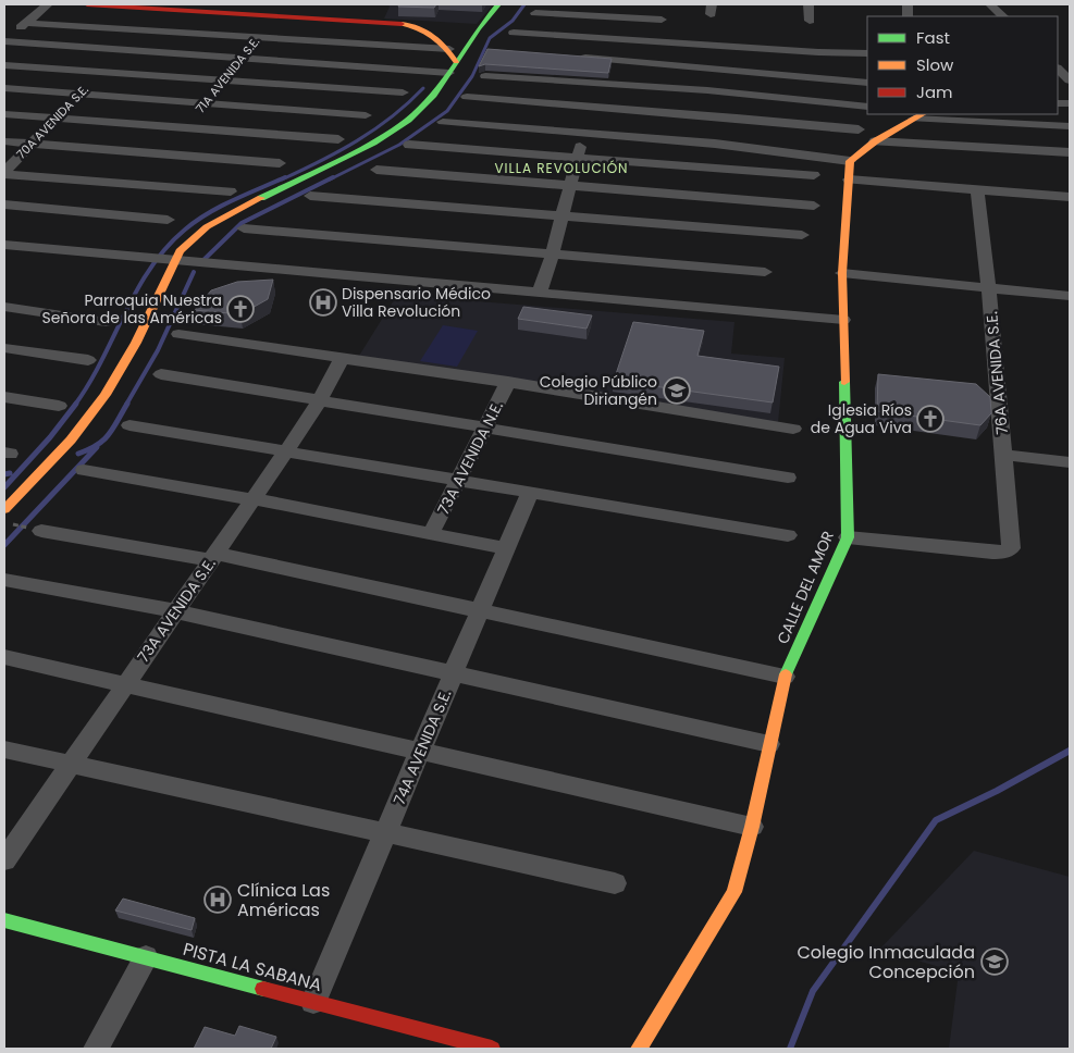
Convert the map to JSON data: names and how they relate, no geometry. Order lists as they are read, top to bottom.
{
  "streets": {
    "street": [
      "71A AVENIDA S.E.",
      "70A AVENIDA S.E.",
      "76A AVENIDA S.E.",
      "73A AVENIDA N.E.",
      "CALLE DEL AMOR",
      "73A AVENIDA S.E.",
      "74A AVENIDA S.E.",
      "PISTA LA SABANA"
    ]
  },
  "crossings": [
    ["76A AVENIDA S.E.", "CALLE DEL AMOR"],
    ["74A AVENIDA S.E.", "PISTA LA SABANA"]
  ],
  "districts": ["VILLA REVOLUCIÓN"],
  "places": {
    "hospital": ["Dispensario Médico Villa Revolución", "Clínica Las Américas"],
    "church": ["Parroquia Nuestra Señora de las Américas", "Iglesia Ríos de Agua Viva"],
    "school or university": ["Colegio Público Diriangén", "Colegio Inmaculada Concepción"]
  },
  "legend": ["Fast", "Slow", "Jam"]
}
